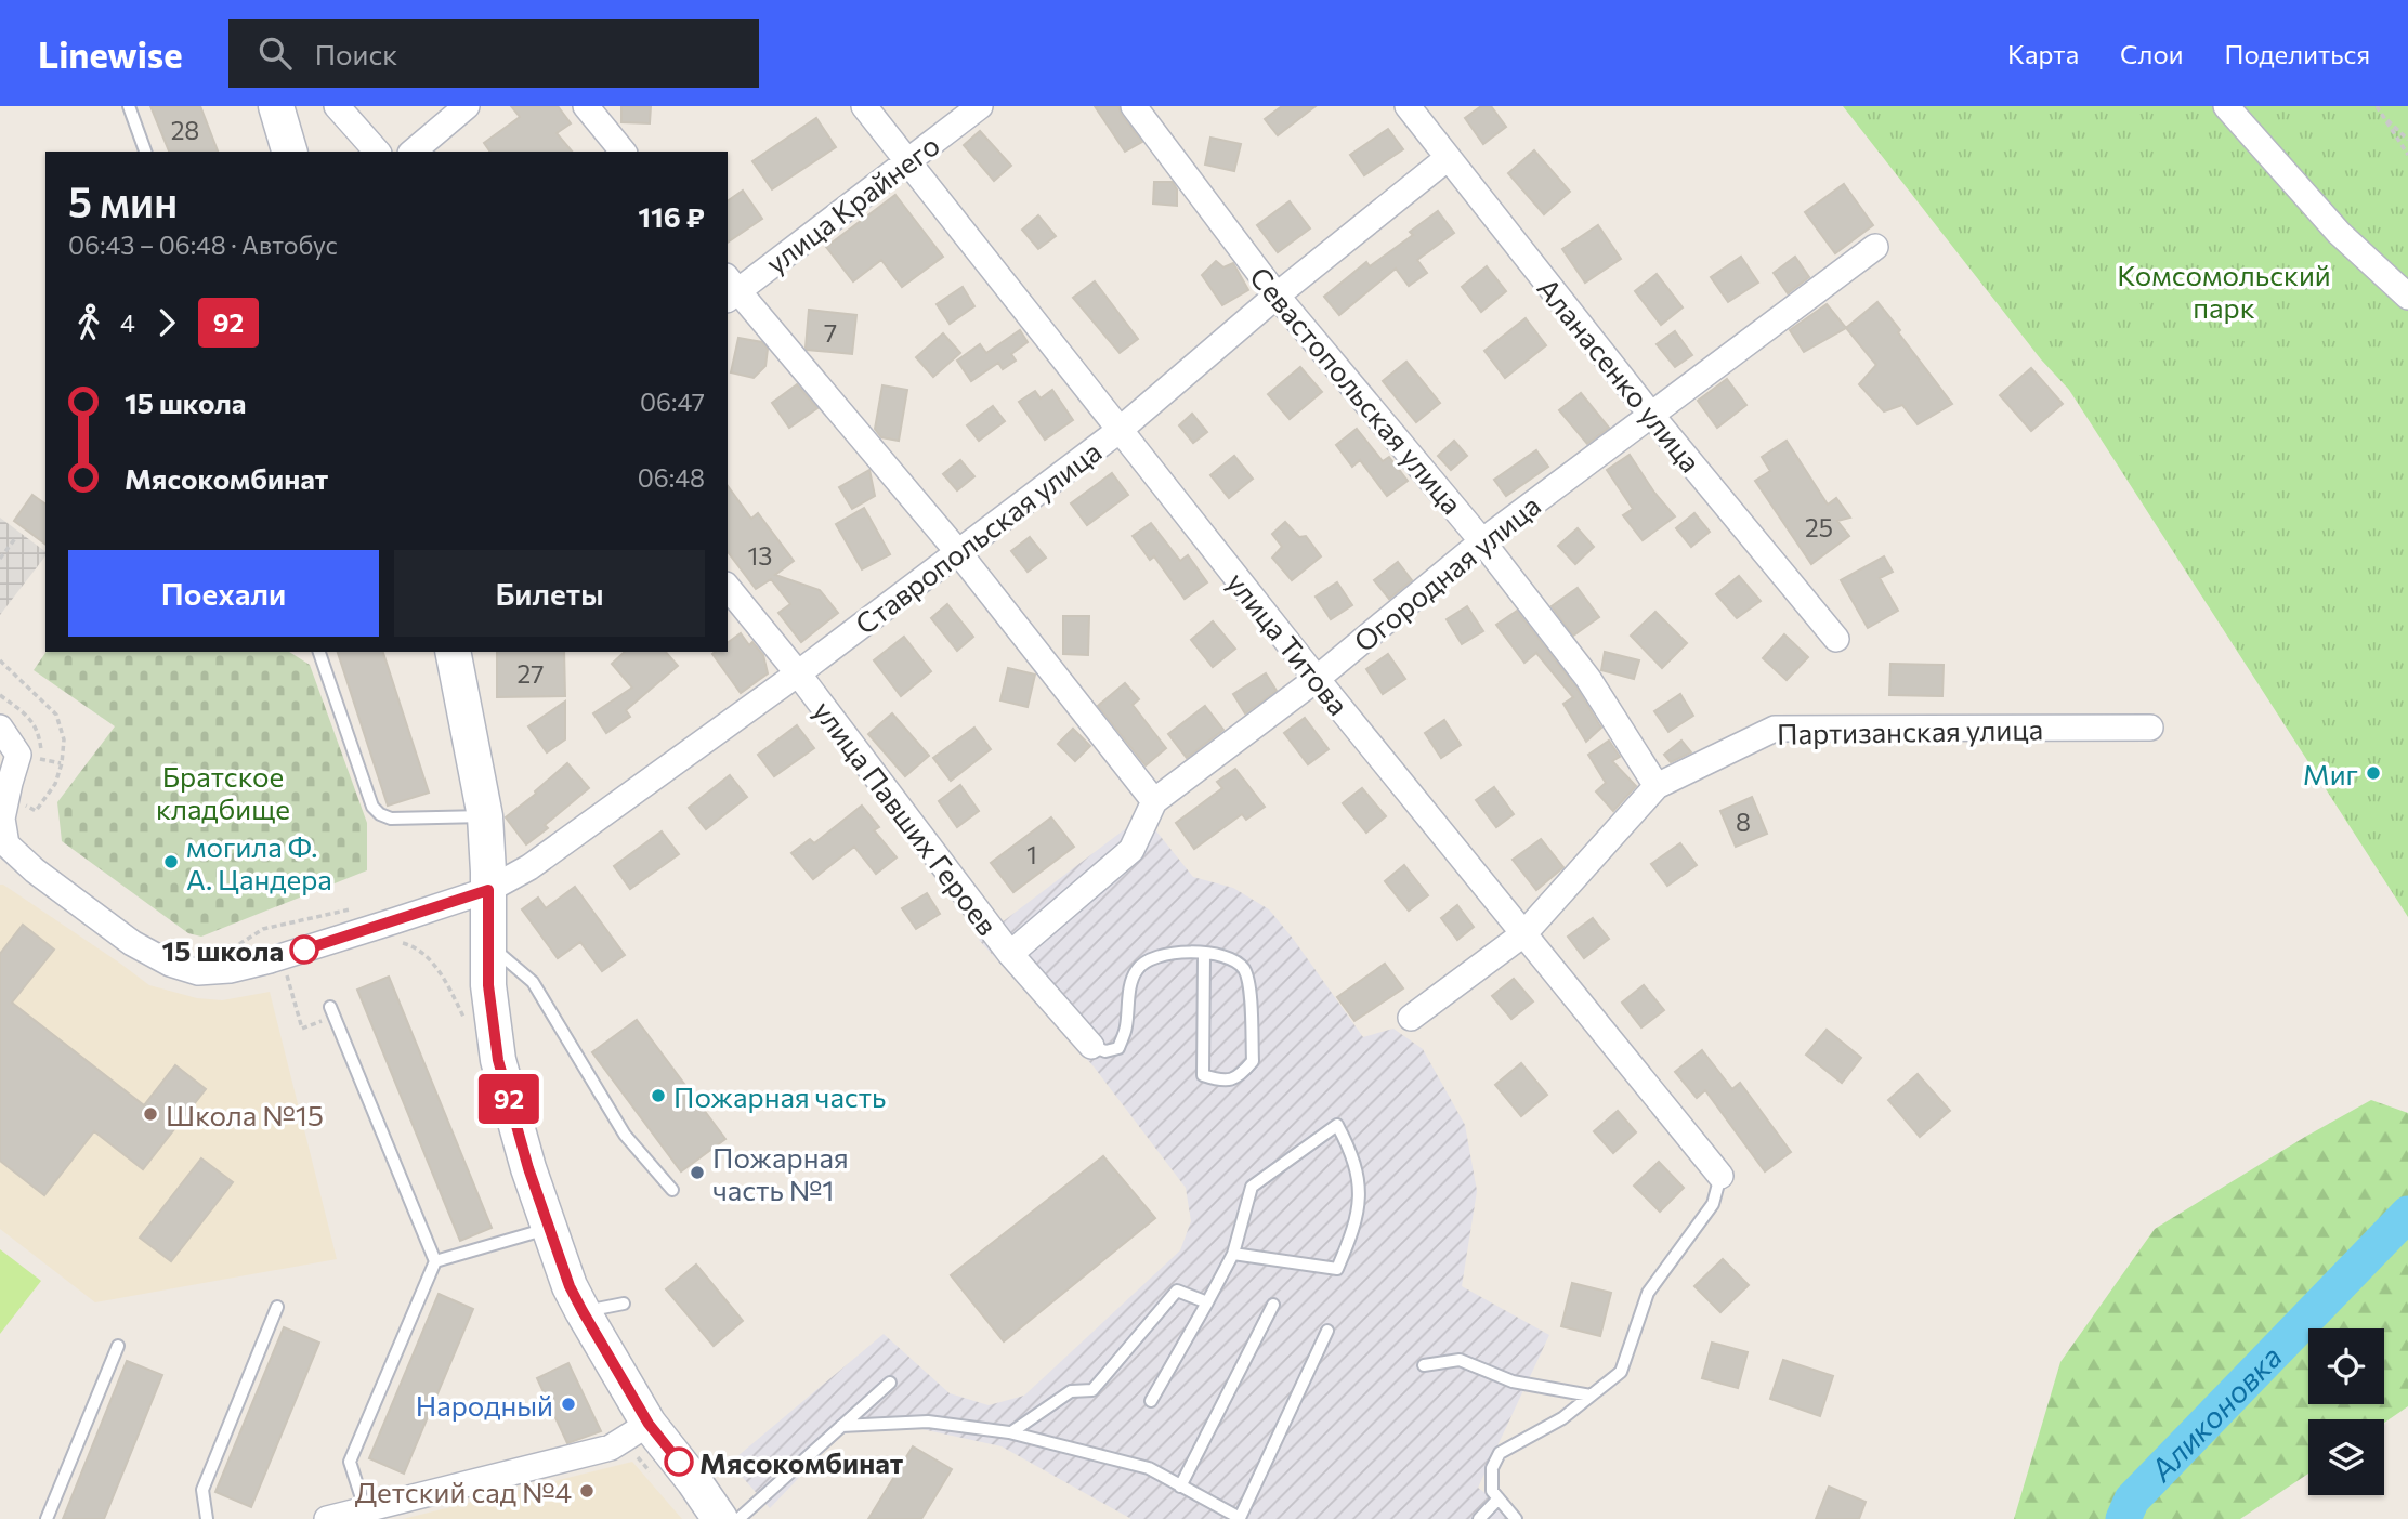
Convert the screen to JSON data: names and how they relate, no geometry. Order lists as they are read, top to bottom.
{
  "streets": {
    "street": [
      "улица Крайнего",
      "Аланасенко улица",
      "Севастопольская улица",
      "Ставропольская улица",
      "Огородная улица",
      "улица Титова",
      "Партизанская улица",
      "улица Павших Героев"
    ]
  },
  "crossings": [
    ["улица Крайнего", "улица Титова"],
    ["Аланасенко улица", "Ставропольская улица"],
    ["Аланасенко улица", "Огородная улица"],
    ["Севастопольская улица", "Ставропольская улица"],
    ["Севастопольская улица", "Огородная улица"],
    ["Севастопольская улица", "Партизанская улица"],
    ["Ставропольская улица", "улица Титова"],
    ["Ставропольская улица", "улица Павших Героев"],
    ["Огородная улица", "улица Титова"],
    ["Огородная улица", "улица Павших Героев"],
    ["улица Титова", "Партизанская улица"]
  ],
  "water": ["Аликоновка"],
  "parks": ["Комсомольский парк", "Братское кладбище"],
  "places": [
    "Миг",
    "могила Ф. А. Цандера",
    "15 школа",
    "Пожарная часть",
    "Школа №15",
    "Пожарная часть №1",
    "Народный",
    "Мясокомбинат",
    "Детский сад №4"
  ],
  "lines": ["bus line 92"],
  "house_numbers": [
    "28",
    "7",
    "25",
    "13",
    "27",
    "8",
    "1"
  ],
  "page": {
    "header": "Linewise",
    "search": "Поиск",
    "nav": ["Карта", "Слои", "Поделиться"],
    "on_map": "92",
    "heading": ["5 мин", "06:43 – 06:48 · Автобус", "116 ₽"],
    "legs": ["4", "92"],
    "list": [
      {
        "name": "15 школа",
        "value": "06:47"
      },
      {
        "name": "Мясокомбинат",
        "value": "06:48"
      }
    ],
    "buttons": ["Поехали", "Билеты"]
  }
}
